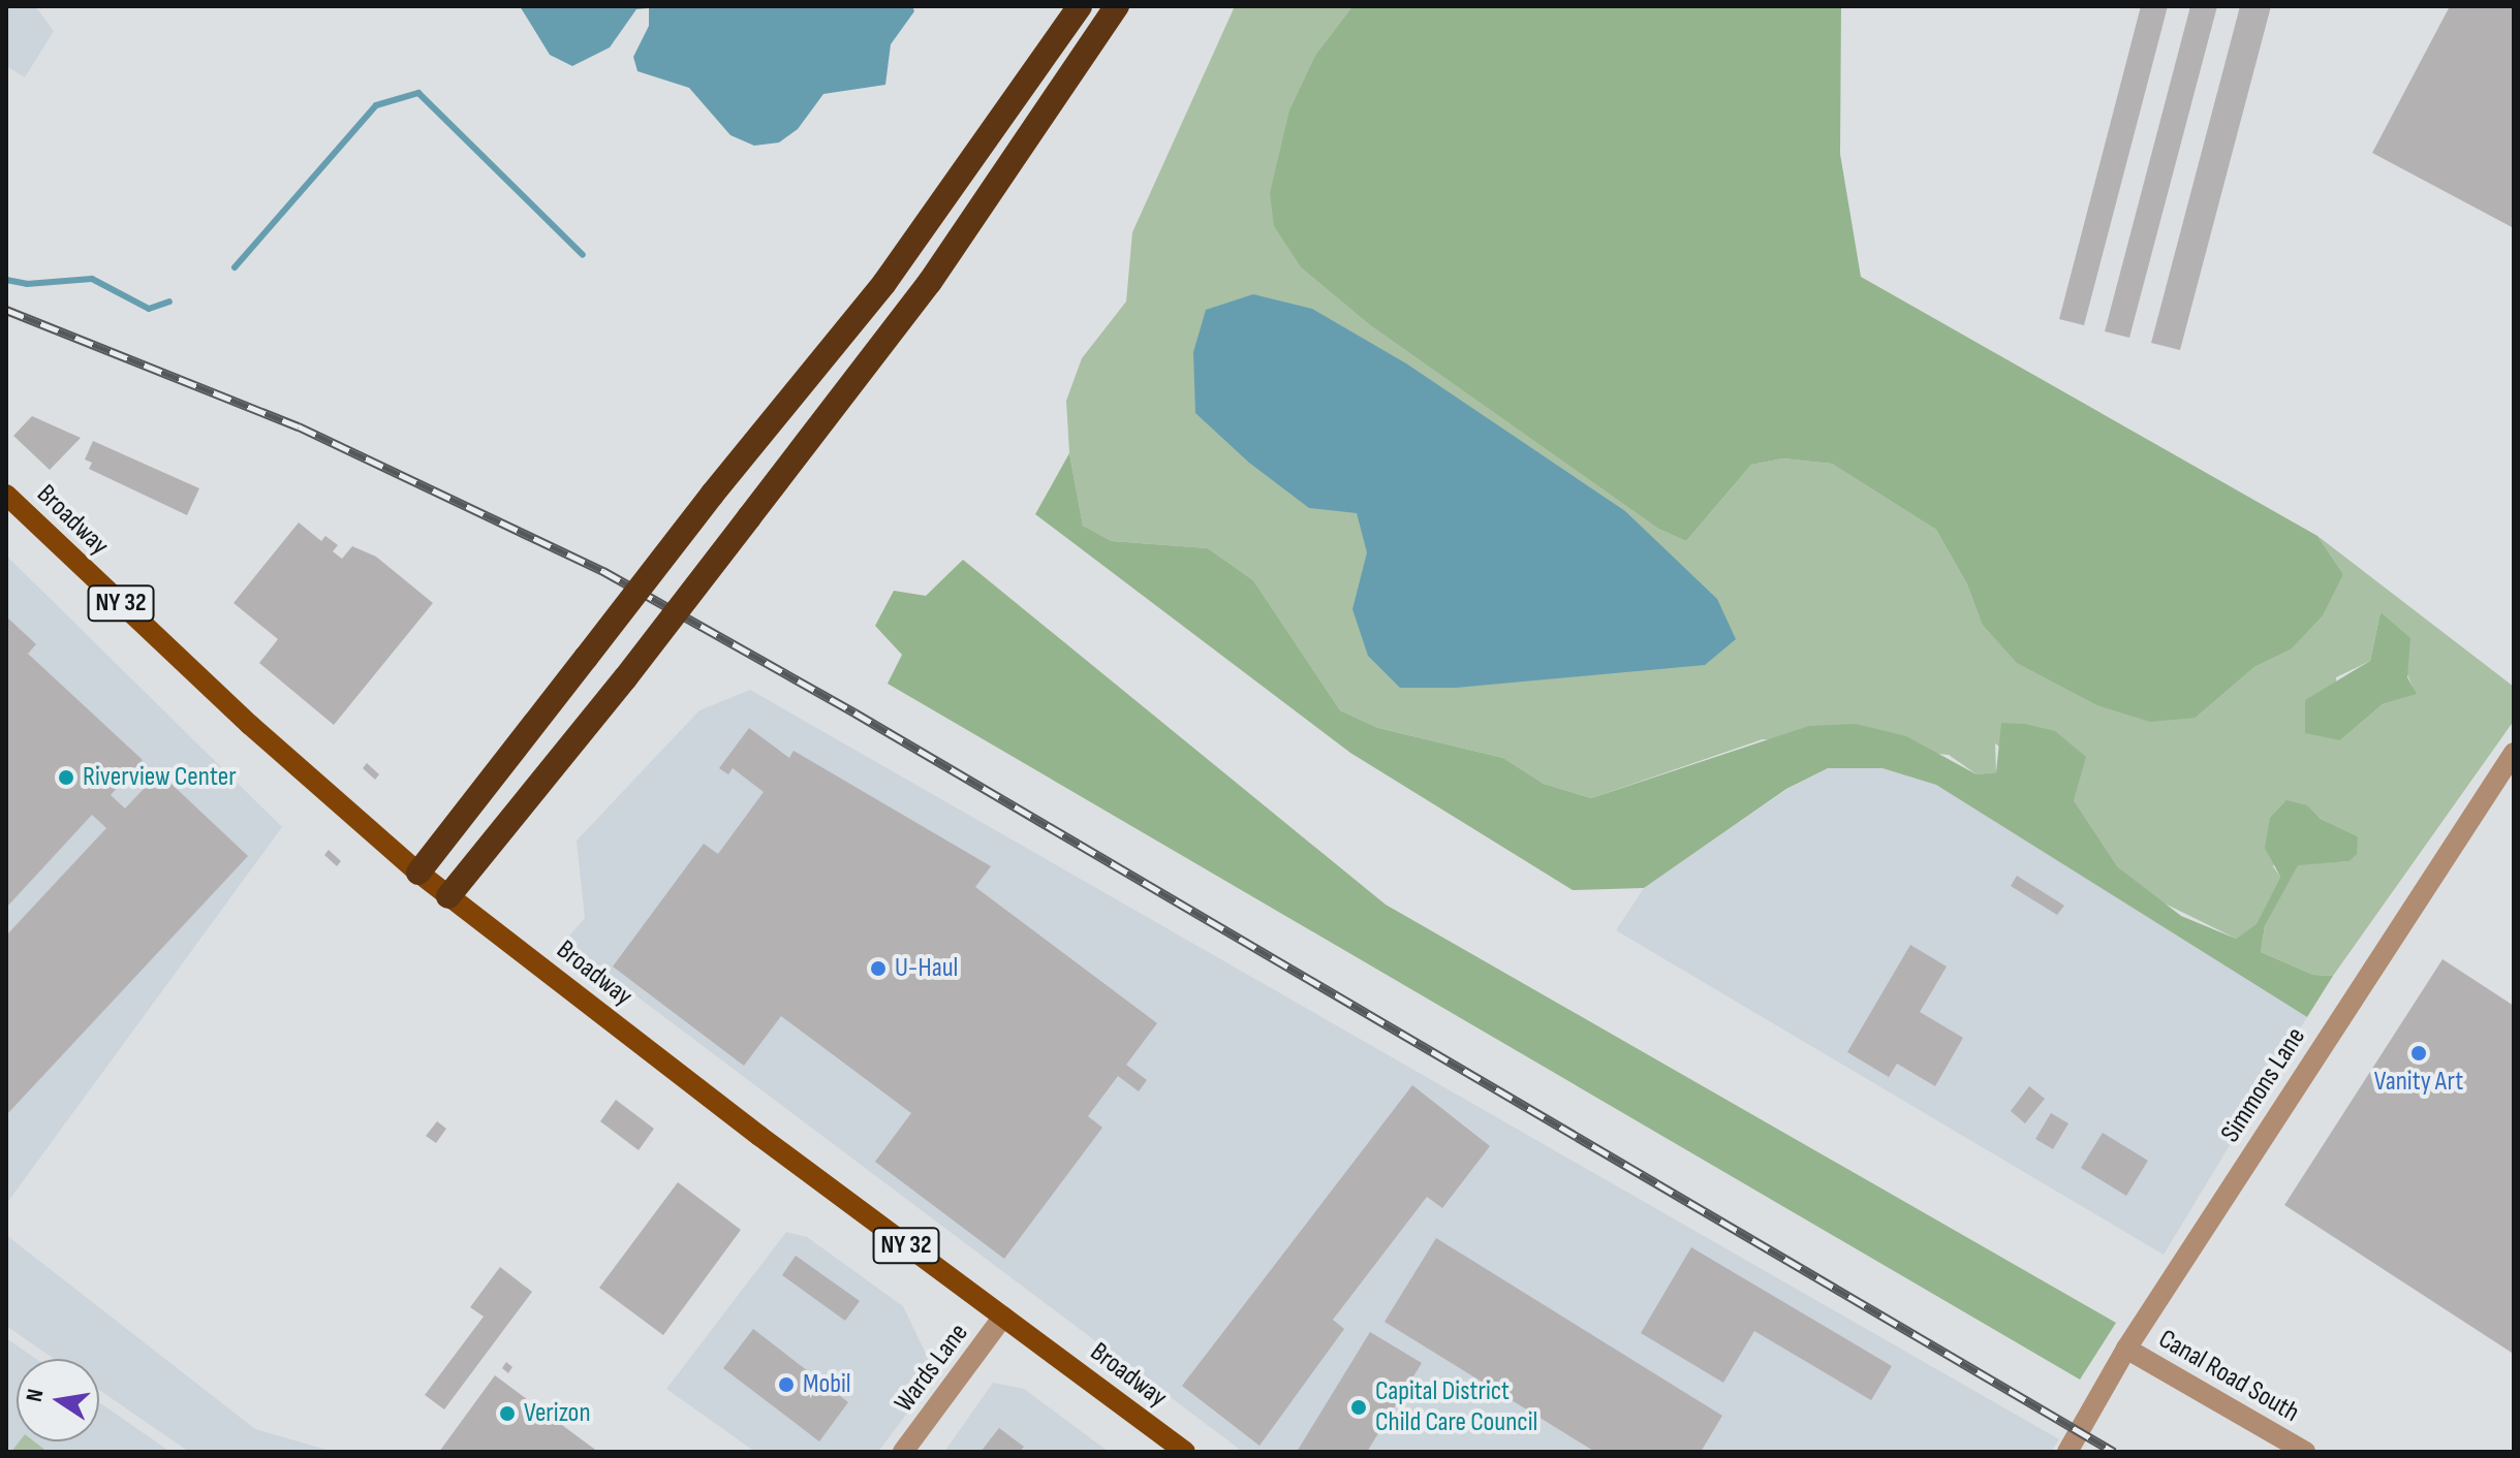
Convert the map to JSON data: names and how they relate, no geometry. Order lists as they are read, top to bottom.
{
  "streets": {
    "main road": ["Broadway", "NY 32"],
    "street": ["Simmons Lane", "Wards Lane", "Canal Road South"]
  },
  "crossings": [
    ["Broadway", "Wards Lane"],
    ["Simmons Lane", "Canal Road South"]
  ],
  "places": [
    "Riverview Center",
    "U-Haul",
    "Vanity Art",
    "Mobil",
    "Capital District Child Care Council",
    "Verizon"
  ],
  "north": "left"
}
